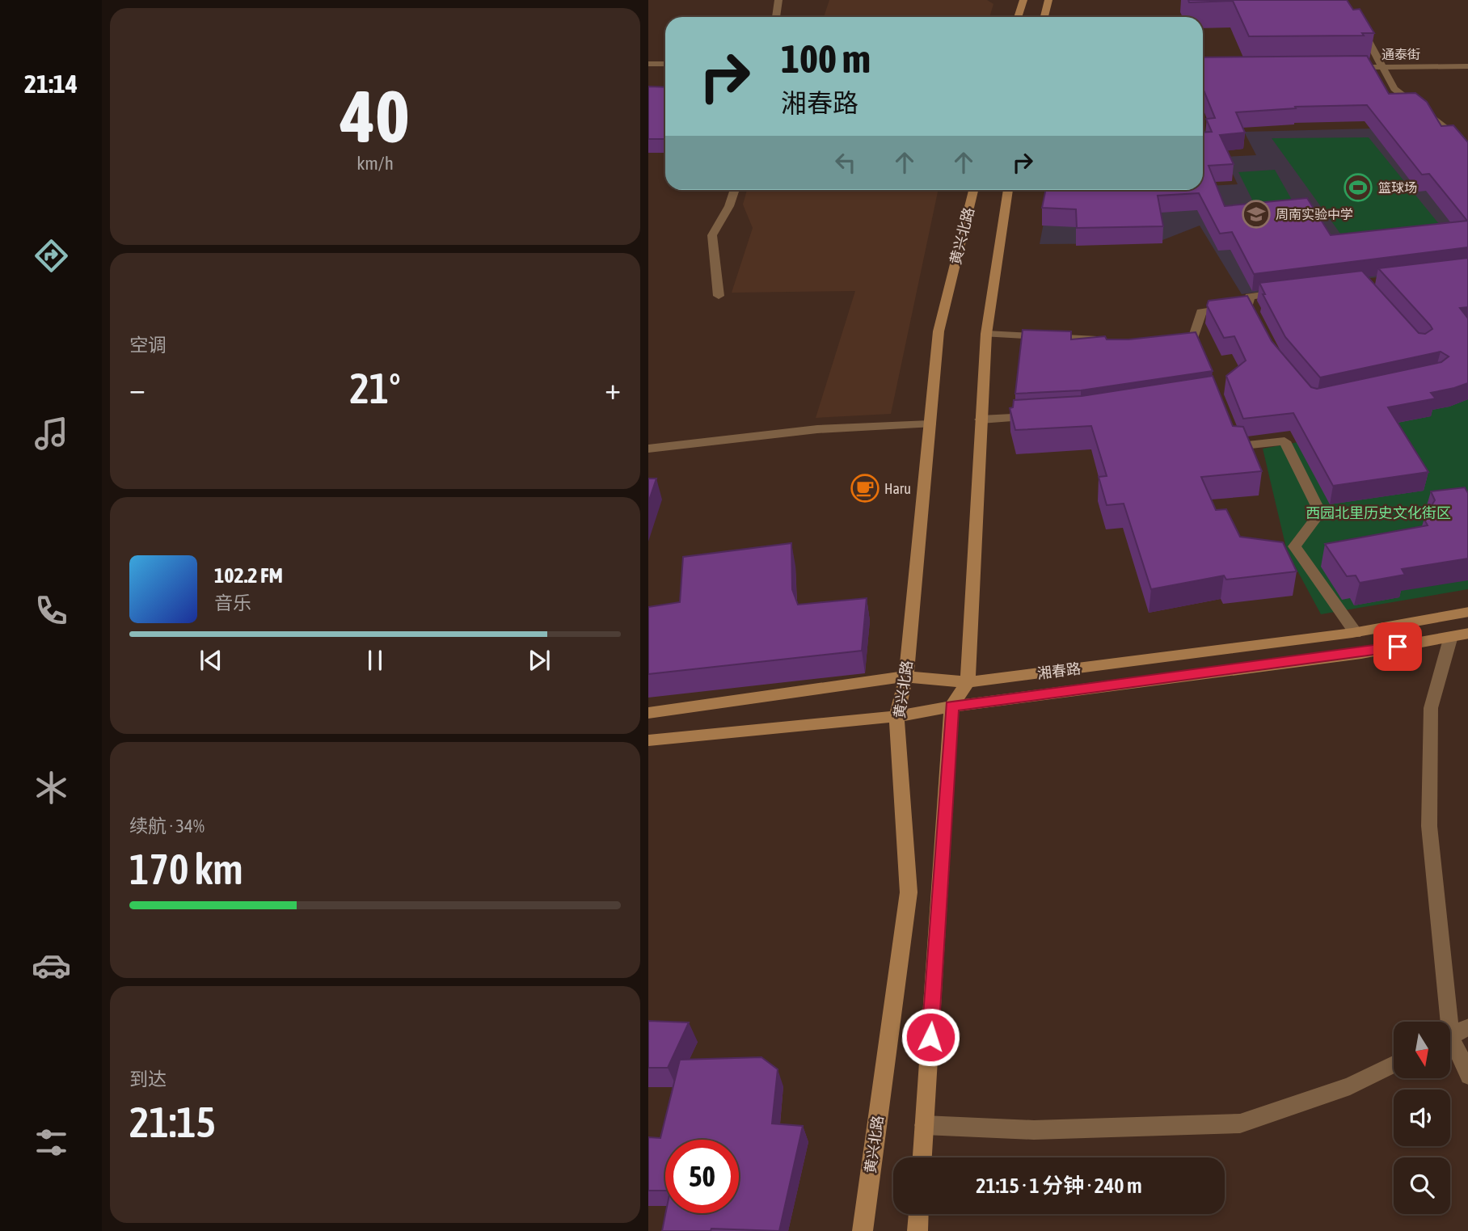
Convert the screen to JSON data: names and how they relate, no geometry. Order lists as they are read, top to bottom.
{
  "streets": {
    "main road": ["黄兴北路", "湘春路"],
    "street": ["通泰街"]
  },
  "crossings": [
    ["黄兴北路", "湘春路"]
  ],
  "parks": ["西园北里历史文化街区"],
  "places": {
    "sports": ["篮球场"],
    "school or university": ["周南实验中学"],
    "cafe": ["Haru"]
  },
  "north": "bottom",
  "page": {
    "tabs": "21:14",
    "tile": [
      ["40", "km/h"],
      "空调",
      ["续航 · 34%", "170 km"],
      ["到达", "21:15"]
    ],
    "turn": ["100 m", "湘春路"],
    "heat": ["−", "21°", "+"],
    "song": ["102.2 FM", "音乐"],
    "limit": "50",
    "trip": "21:15 · 1 分钟 · 240 m"
  }
}
